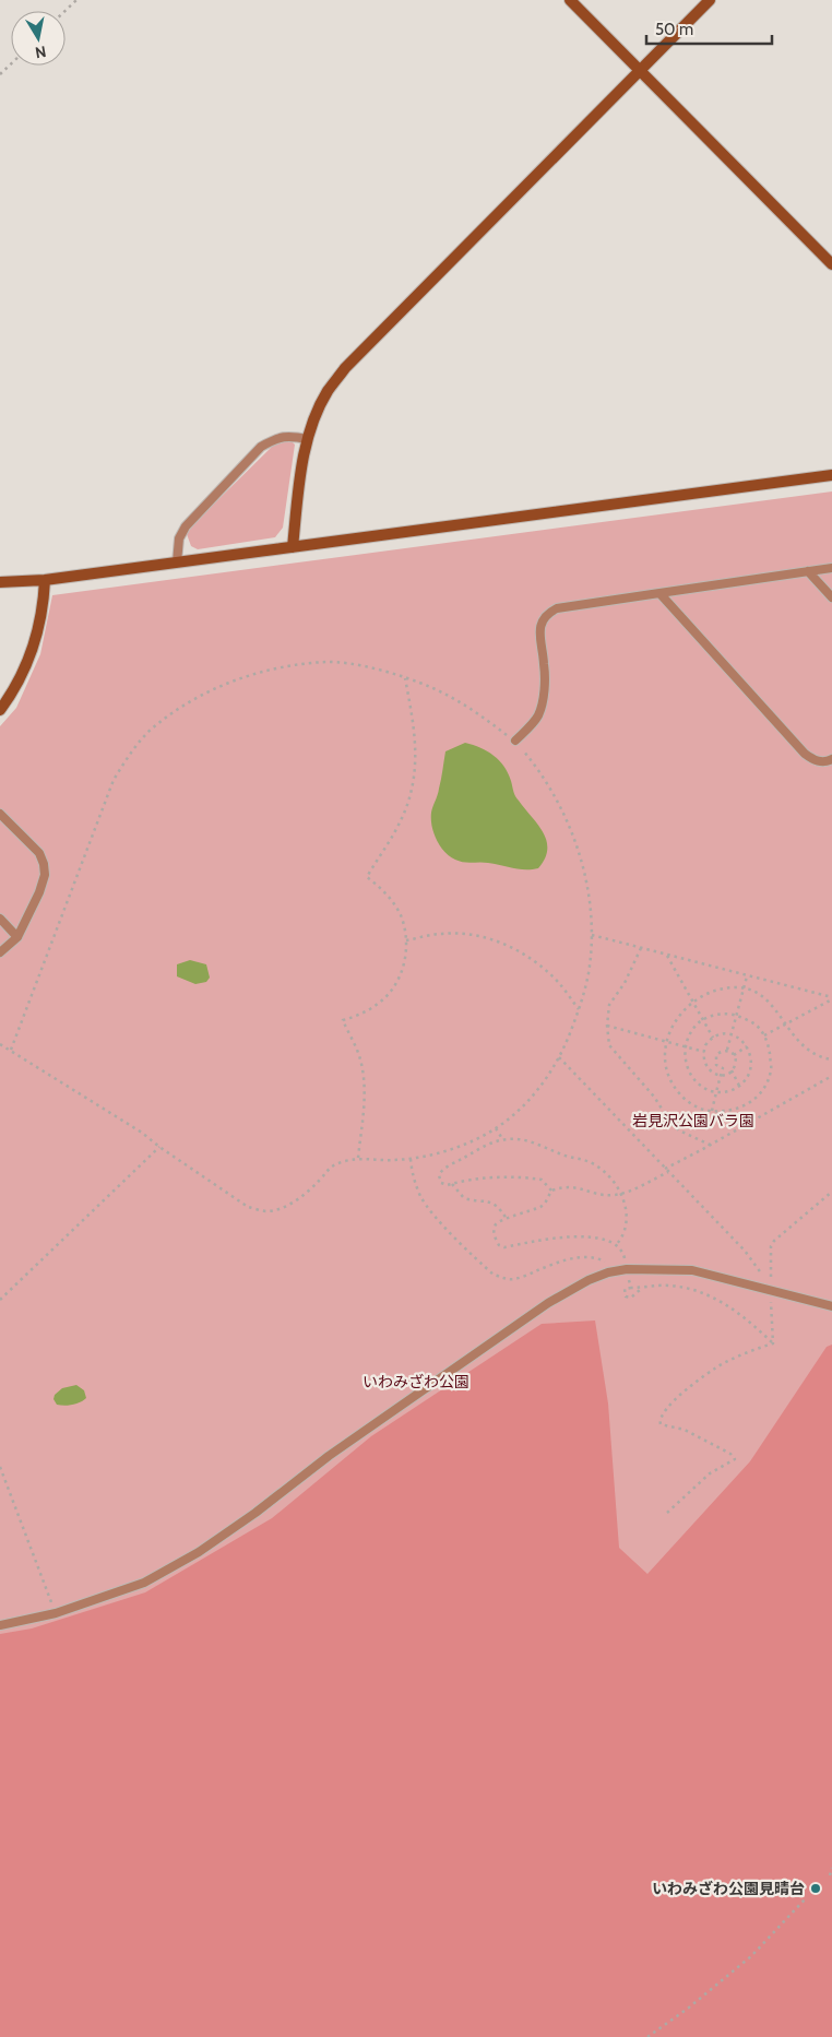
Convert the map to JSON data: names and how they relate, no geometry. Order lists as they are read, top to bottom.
{
  "parks": ["岩見沢公園バラ園", "いわみざわ公園"],
  "places": ["いわみざわ公園見晴台"],
  "scale_bar": "50 m",
  "north": "bottom"
}
